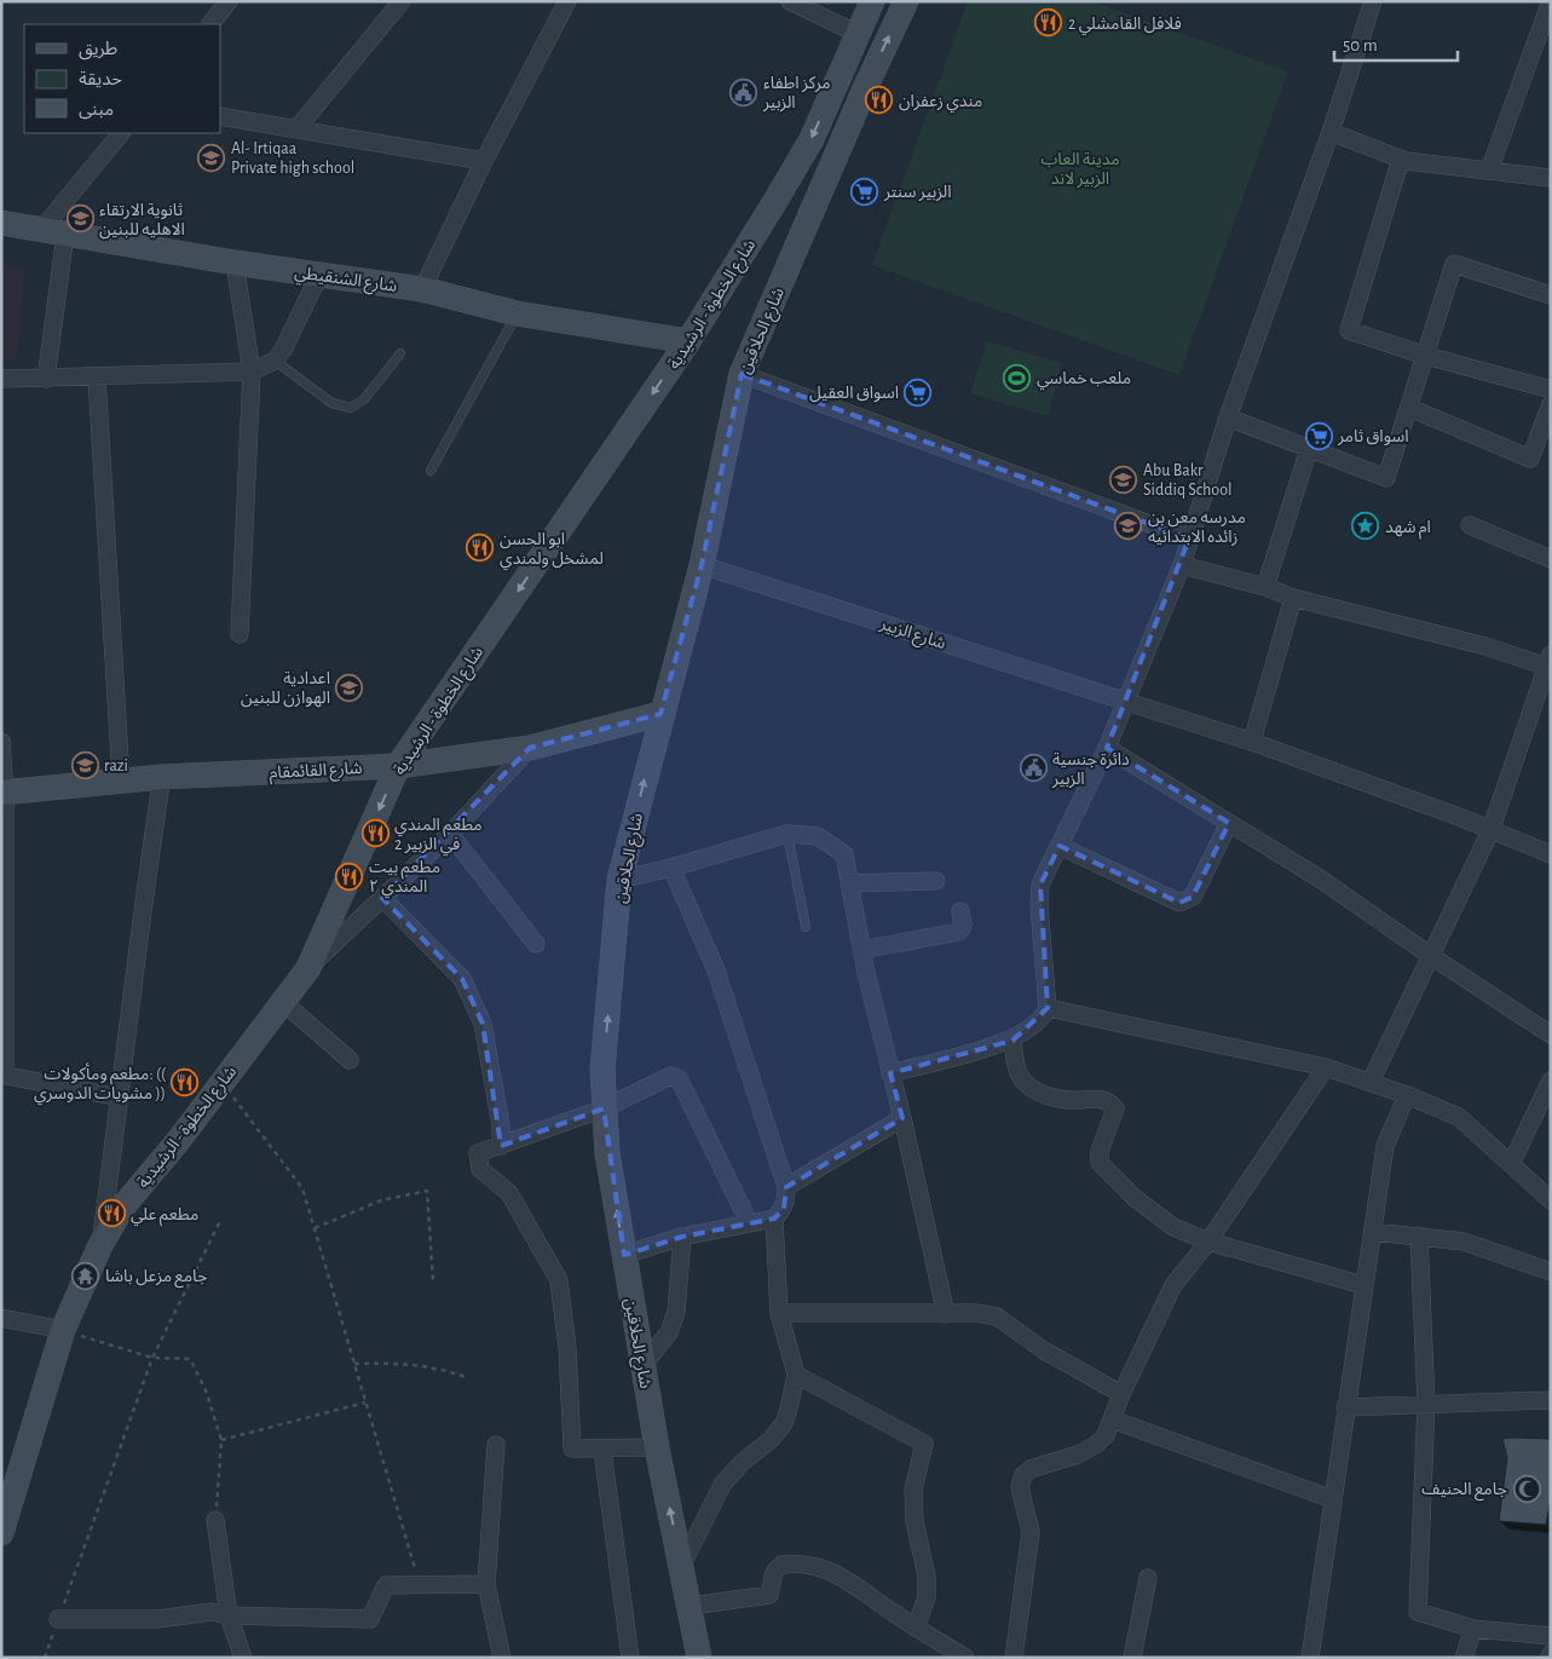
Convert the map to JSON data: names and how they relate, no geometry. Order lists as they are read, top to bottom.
{
  "streets": {
    "main road": [
      "شارع الشنقيطي",
      "شارع الخطوة - الرشيدية",
      "شارع الحلاقين",
      "شارع القائمقام"
    ],
    "street": ["شارع الزبير"]
  },
  "crossings": [
    ["شارع الشنقيطي", "شارع الخطوة - الرشيدية"],
    ["شارع الخطوة - الرشيدية", "شارع القائمقام"],
    ["شارع الحلاقين", "شارع الزبير"],
    ["شارع الحلاقين", "شارع القائمقام"]
  ],
  "one_way": ["شارع الخطوة - الرشيدية", "شارع الحلاقين"],
  "parks": ["مدينة العاب الزبير لاند"],
  "places": {
    "restaurant": [
      "فلافل القامشلي 2",
      "مندي زعفران",
      "ابو الحسن لمشخل ولمندي",
      "مطعم المندي 2 في الزبير",
      "مطعم بيت المندي ٢",
      "مطعم ومأكولات: (( مشويات الدوسري ))",
      "مطعم علي"
    ],
    "public building": ["مركز اطفاء الزبير", "دائرة جنسية الزبير"],
    "school or university": [
      "Al- Irtiqaa Private high school",
      "ثانوية الارتقاء الاهليه للبنين",
      "Abu Bakr Siddiq School",
      "مدرسه معن بن زائده الابتدائيه",
      "اعدادية الهوازن للبنين",
      "razi"
    ],
    "supermarket": ["الزبير سنتر", "اسواق العقيل", "اسواق ثامر"],
    "sports": ["ملعب خماسي"],
    "place": ["ام شهد"],
    "temple": ["جامع مزعل باشا"],
    "mosque": ["جامع الحنيف"]
  },
  "legend": ["طريق", "حديقة", "مبنى"],
  "scale_bar": "50 m"
}
